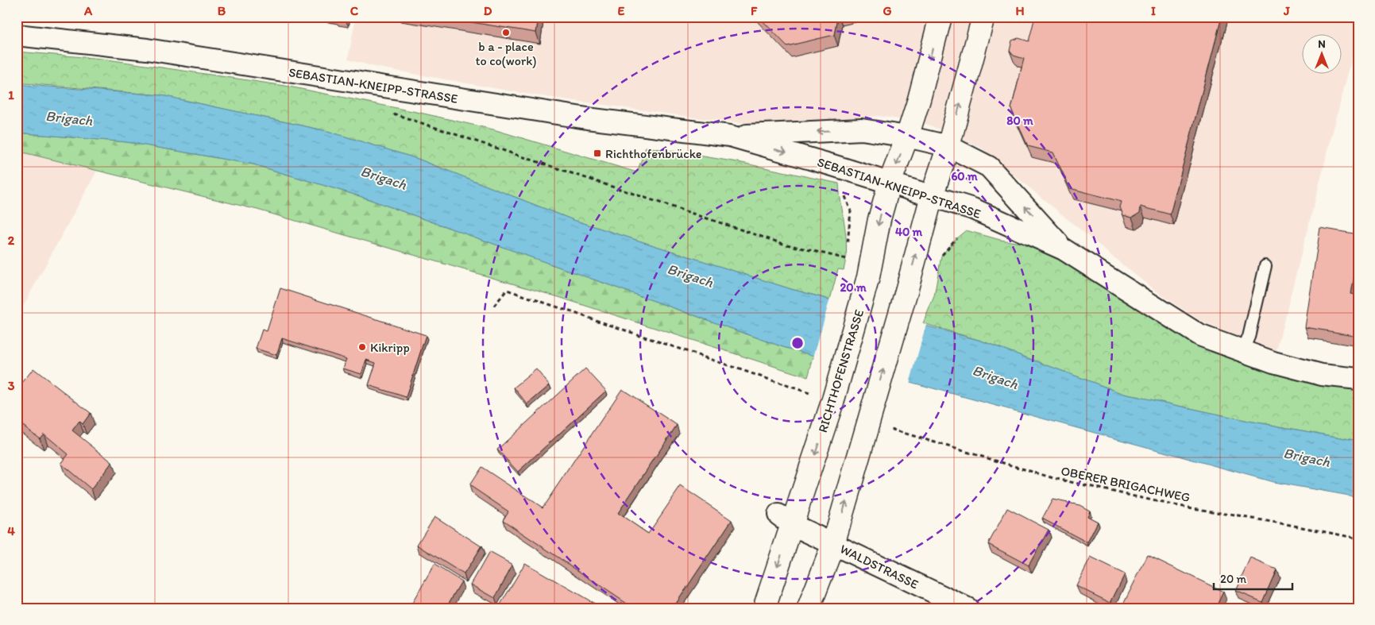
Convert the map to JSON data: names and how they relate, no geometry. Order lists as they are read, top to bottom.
{
  "streets": {
    "street": ["SEBASTIAN-KNEIPP-STRASSE", "RICHTHOFENSTRASSE", "WALDSTRASSE"],
    "path": ["OBERER BRIGACHWEG"]
  },
  "crossings": [
    ["SEBASTIAN-KNEIPP-STRASSE", "RICHTHOFENSTRASSE"],
    ["RICHTHOFENSTRASSE", "WALDSTRASSE"]
  ],
  "water": ["Brigach"],
  "places": {
    "other": ["b a - place to co(work)", "Kikripp"],
    "transit": ["Richthofenbrücke"]
  },
  "scale_bar": "20 m",
  "north": "top",
  "grid": {
    "columns": [
      "A",
      "B",
      "C",
      "D",
      "E",
      "F",
      "G",
      "H",
      "I",
      "J"
    ],
    "rows": [
      "1",
      "2",
      "3",
      "4"
    ]
  },
  "rings": [
    "80 m",
    "60 m",
    "40 m",
    "20 m"
  ]
}
